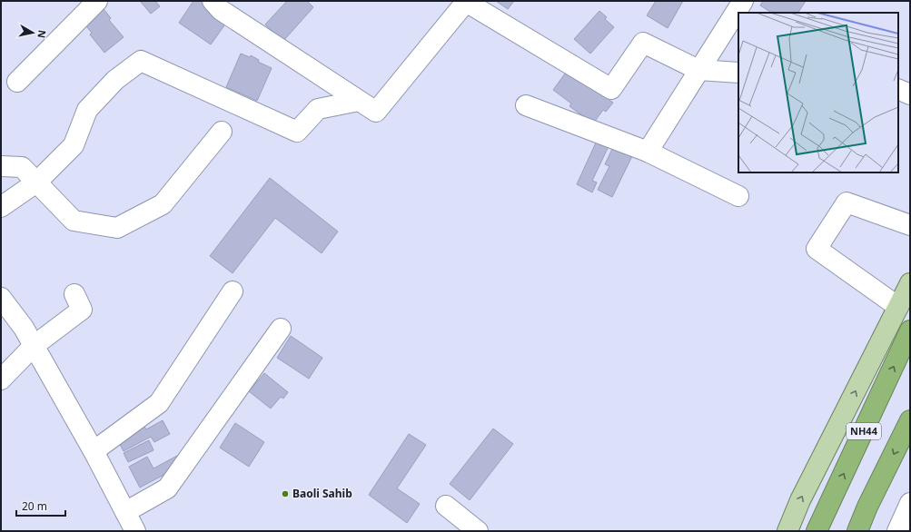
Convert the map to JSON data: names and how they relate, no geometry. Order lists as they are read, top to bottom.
{
  "streets": {
    "highway": ["NH44"]
  },
  "places": ["Baoli Sahib"],
  "scale_bar": "20 m",
  "north": "right"
}
